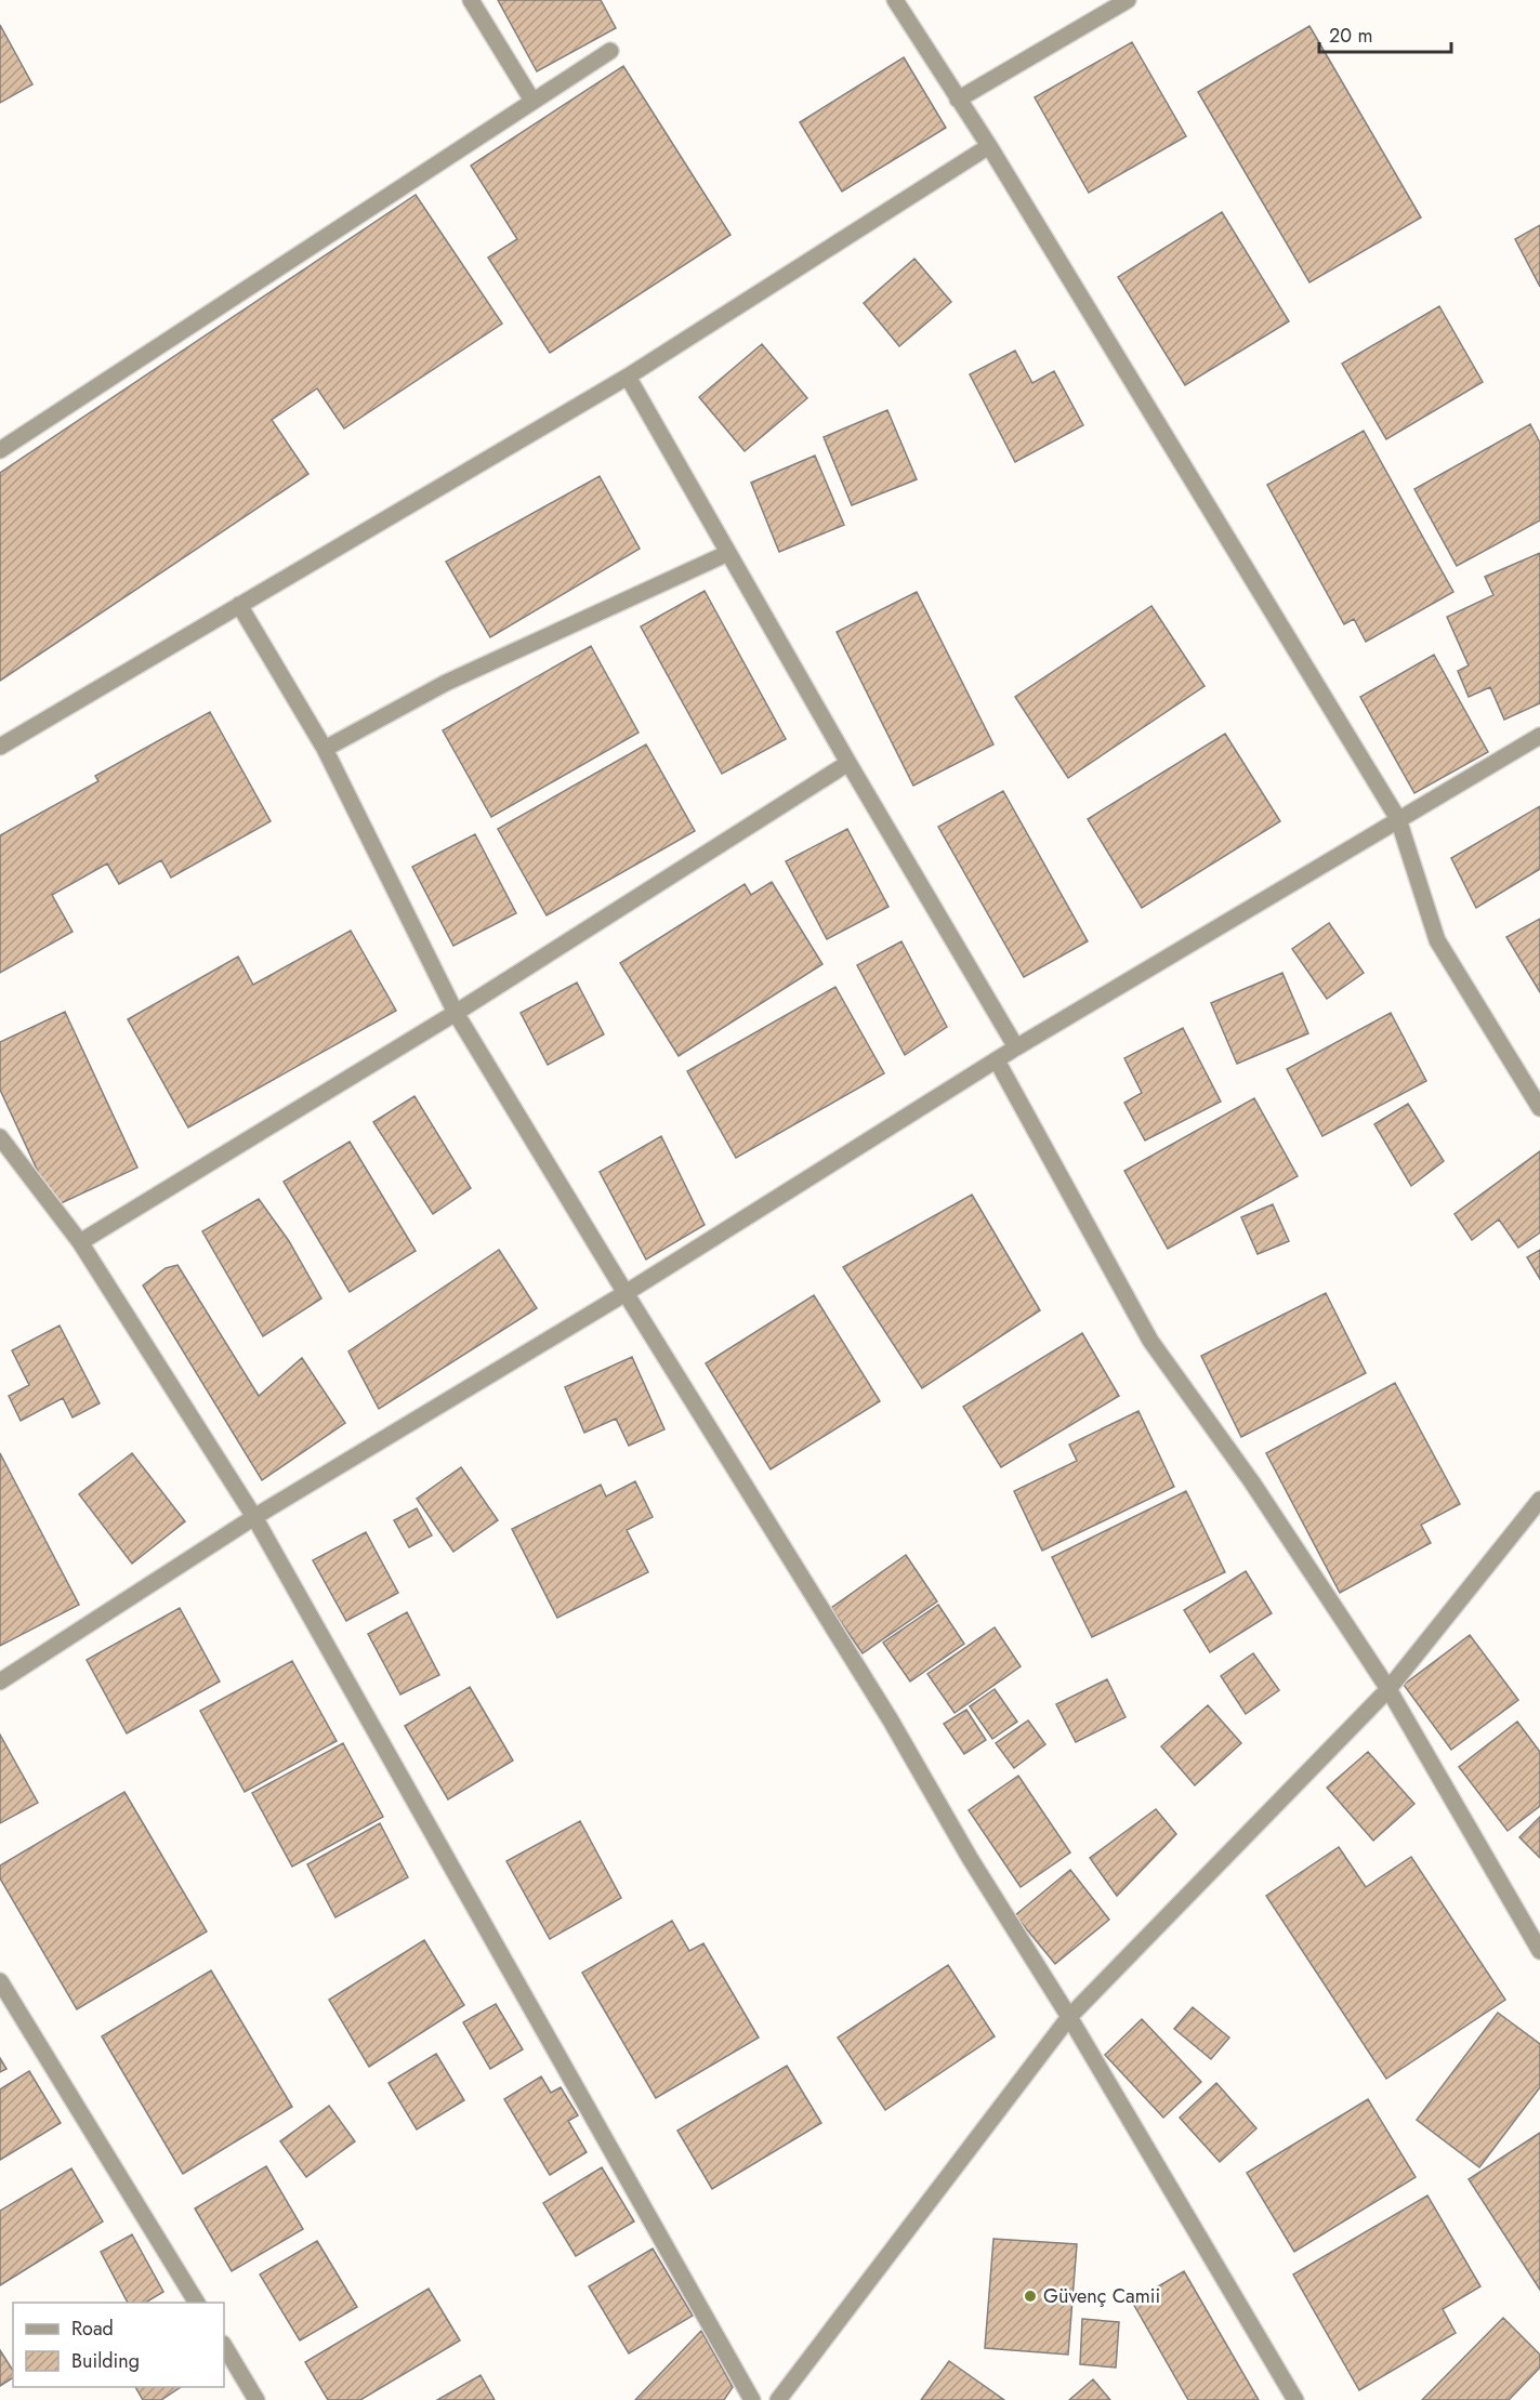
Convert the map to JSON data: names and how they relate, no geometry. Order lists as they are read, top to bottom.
{
  "places": ["Güvenç Camii"],
  "legend": ["Road", "Building"],
  "scale_bar": "20 m"
}
